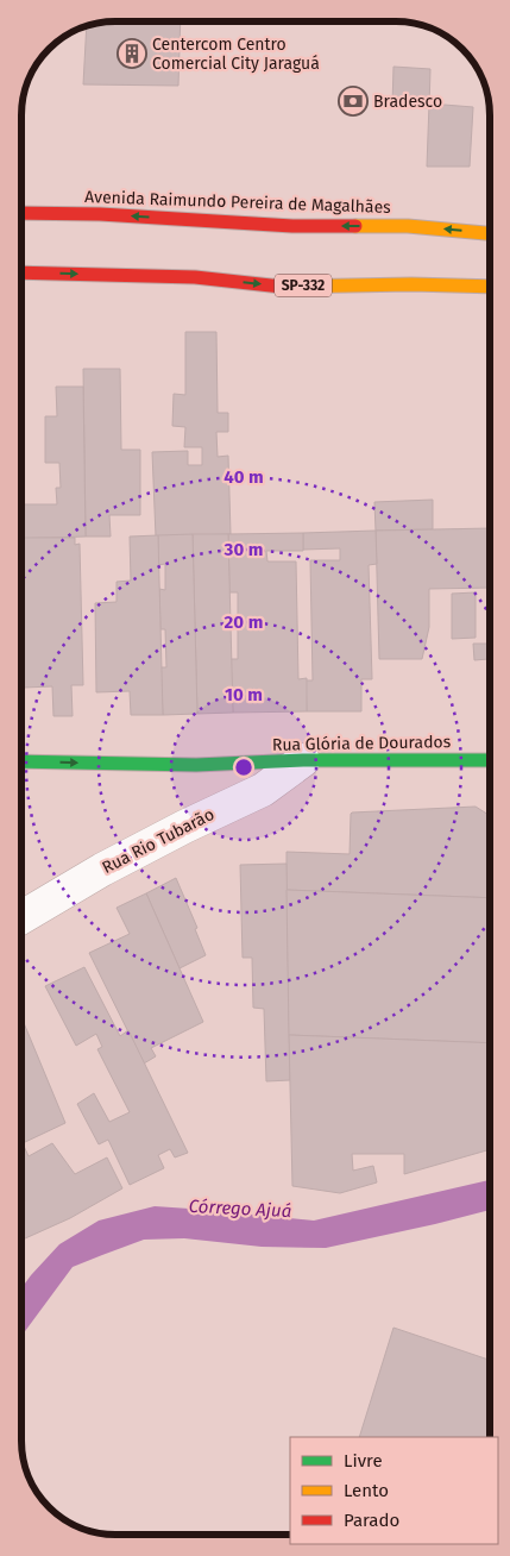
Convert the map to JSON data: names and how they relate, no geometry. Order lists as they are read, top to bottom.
{
  "streets": {
    "main road": ["Avenida Raimundo Pereira de Magalhães", "SP-332", "Rua Glória de Dourados"],
    "street": ["Rua Rio Tubarão"]
  },
  "crossings": [
    ["Rua Glória de Dourados", "Rua Rio Tubarão"]
  ],
  "one_way": ["Rua Glória de Dourados"],
  "water": ["Córrego Ajuá"],
  "places": {
    "building": ["Centercom Centro Comercial City Jaraguá"],
    "bank": ["Bradesco"]
  },
  "legend": ["Livre", "Lento", "Parado"],
  "rings": [
    "40 m",
    "30 m",
    "20 m",
    "10 m"
  ]
}
